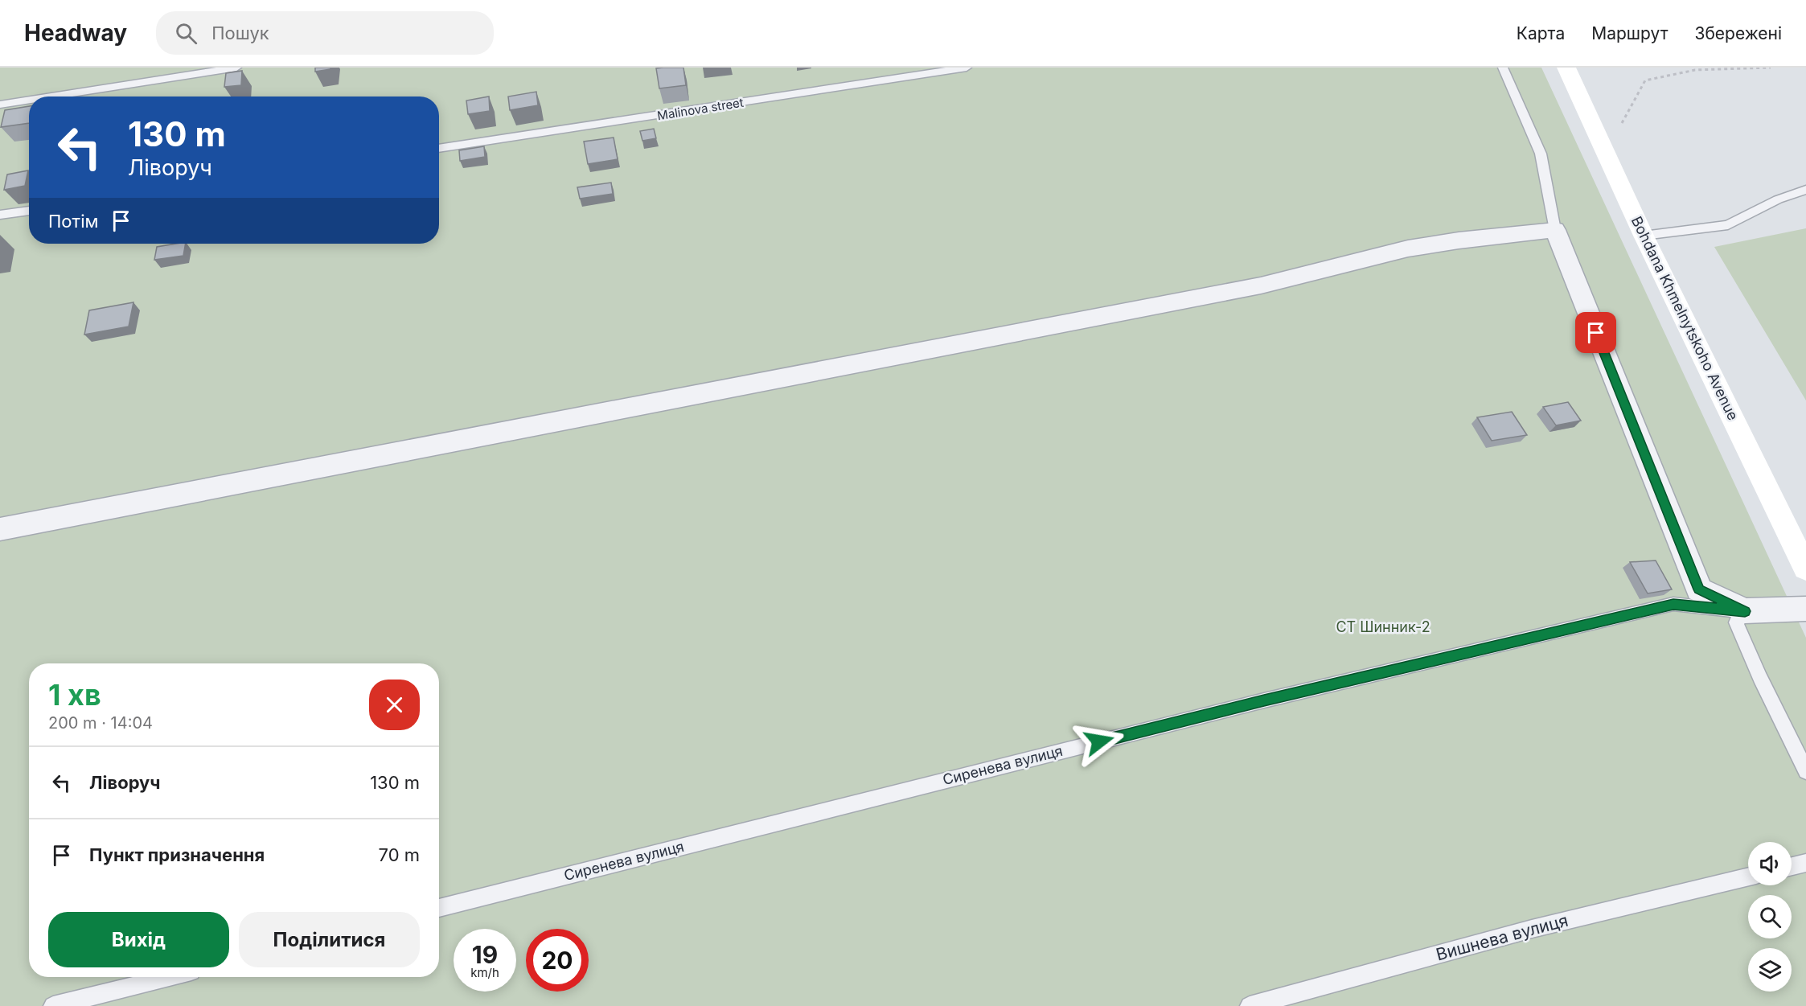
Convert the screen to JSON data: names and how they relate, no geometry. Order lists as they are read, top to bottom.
{
  "streets": {
    "main road": ["Bohdana Khmelnytskoho Avenue"],
    "lane": ["Malinova street", "Сиренева вулиця", "Вишнева вулиця"]
  },
  "parks": ["СТ Шинник-2"],
  "page": {
    "header": "Headway",
    "search": "Пошук",
    "nav": ["Карта", "Маршрут", "Збережені"],
    "turn": ["130 m", "Ліворуч"],
    "then": "Потім",
    "heading": ["1 хв", "200 m · 14:04"],
    "list": [
      {
        "name": "Ліворуч",
        "value": "130 m"
      },
      {
        "name": "Пункт призначення",
        "value": "70 m"
      }
    ],
    "buttons": ["Вихід", "Поділитися"],
    "speed": "19 km/h",
    "limit": "20"
  }
}
